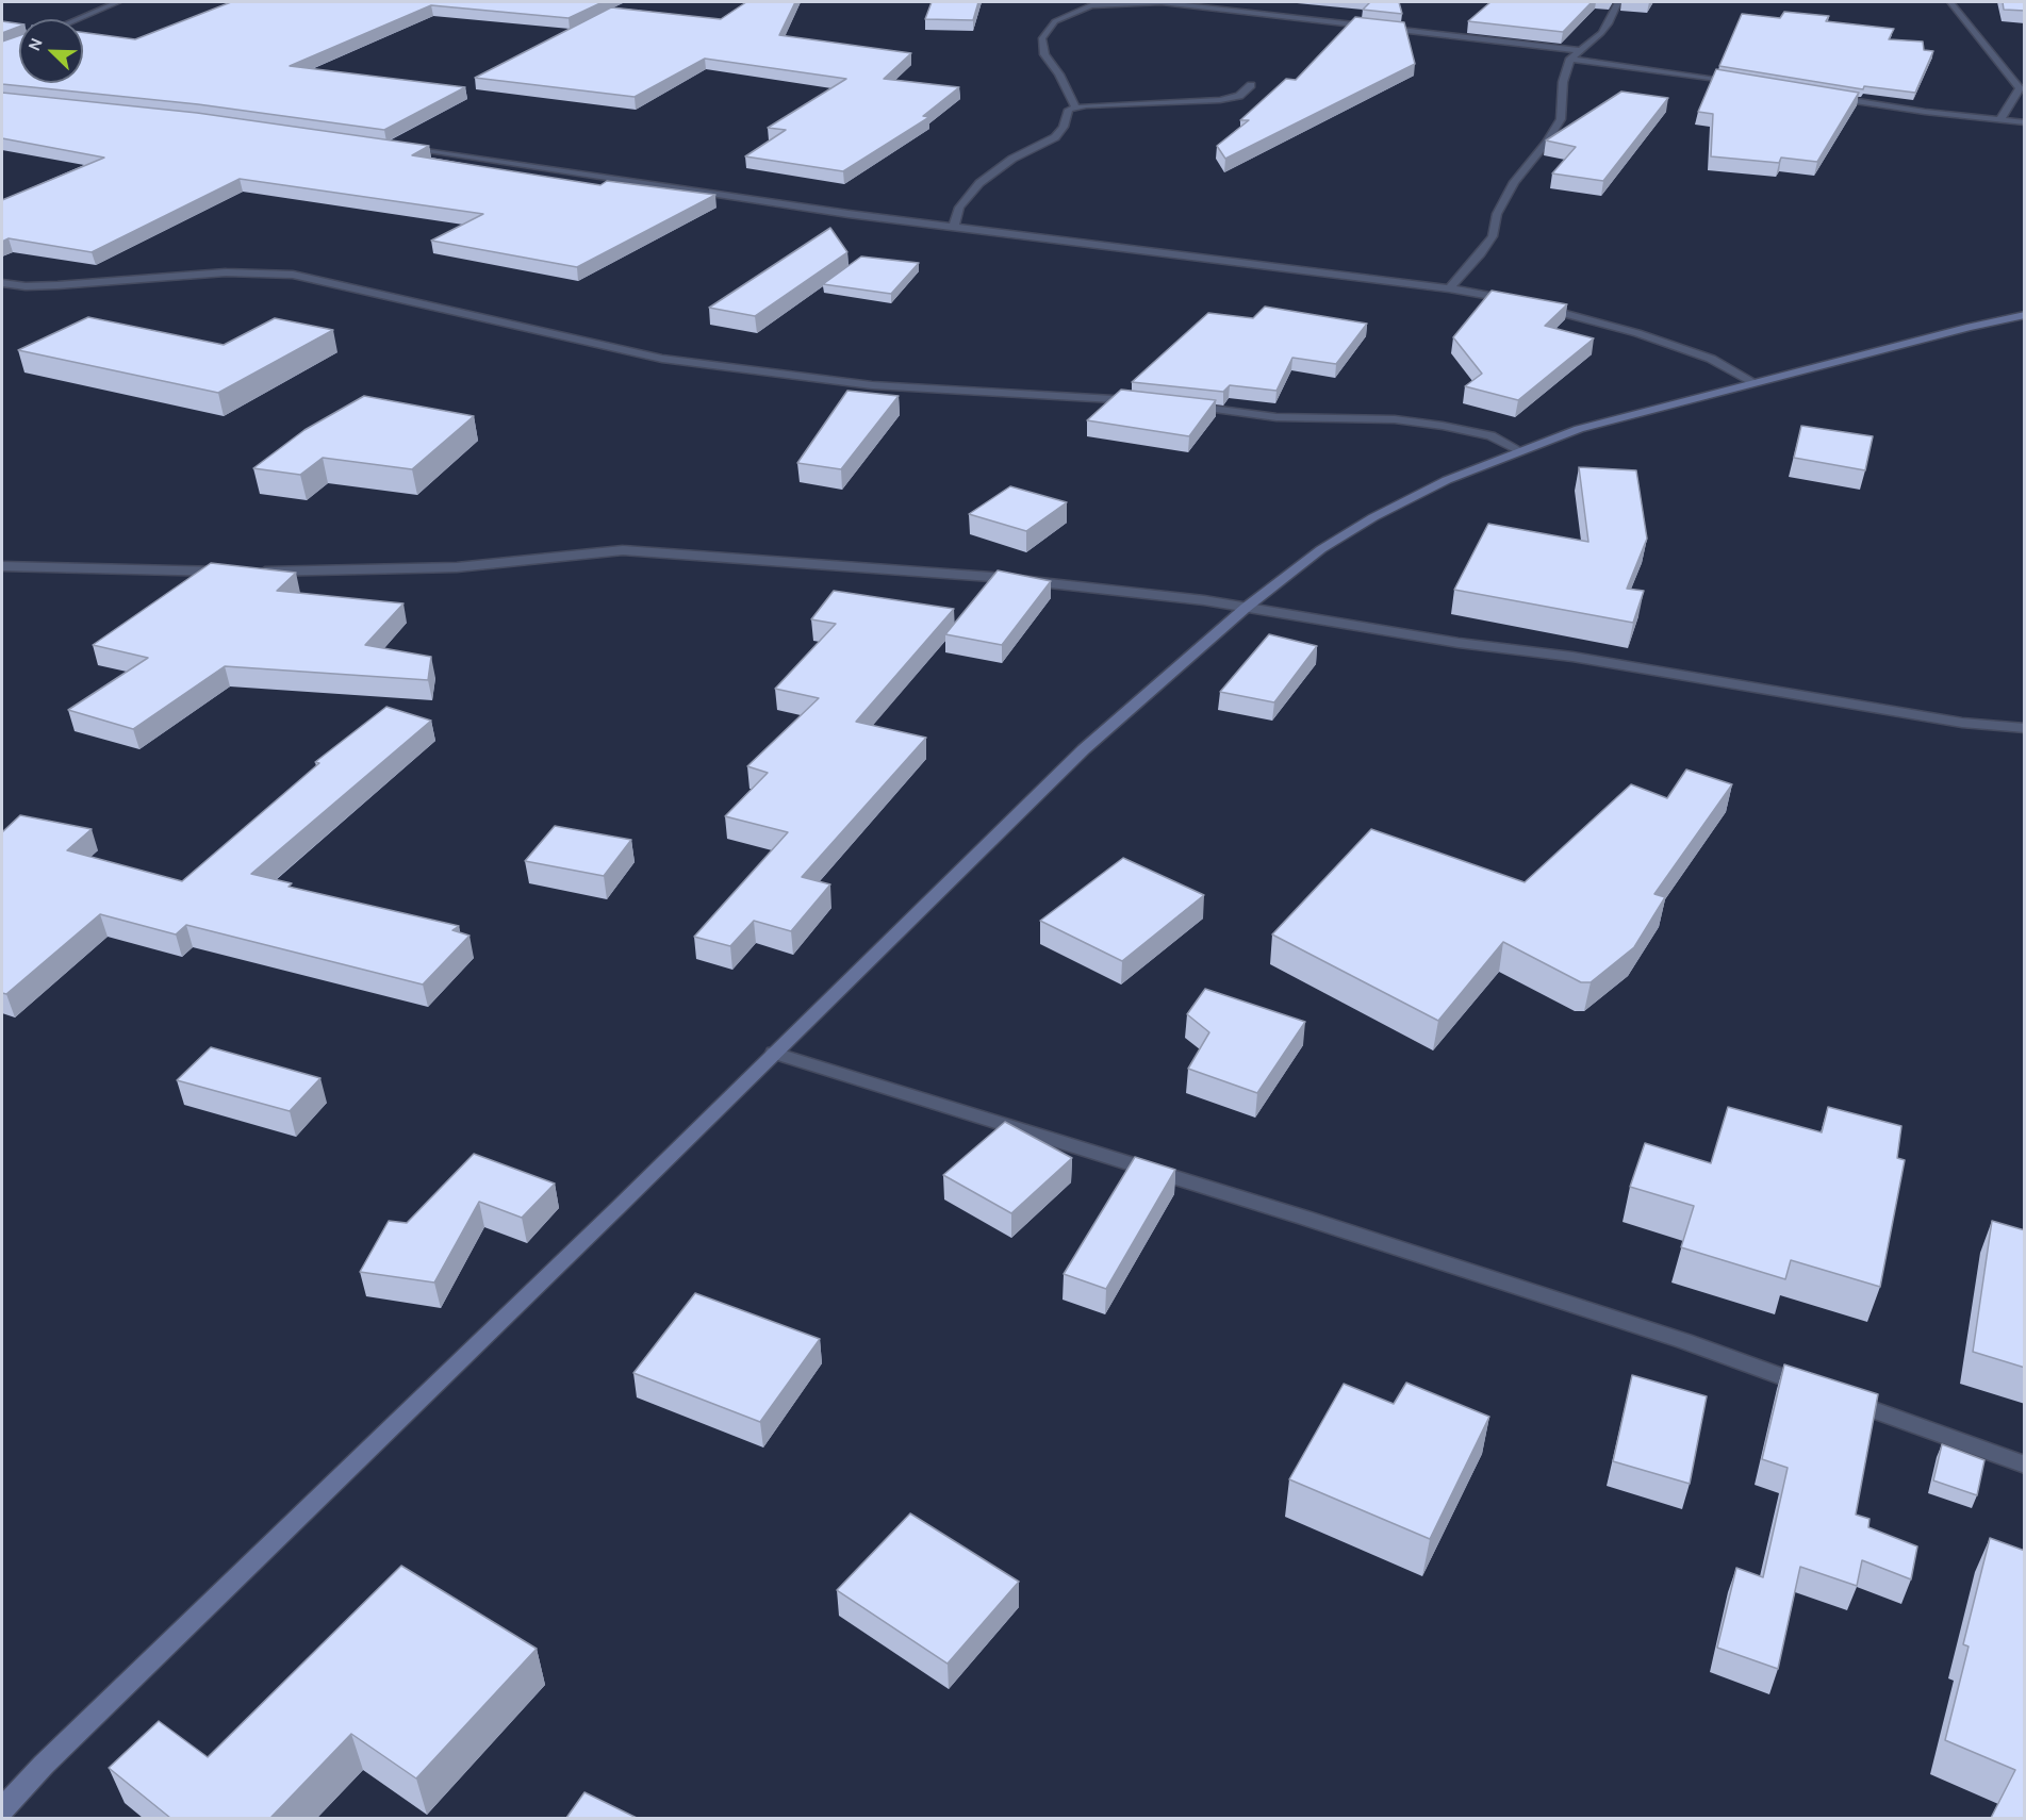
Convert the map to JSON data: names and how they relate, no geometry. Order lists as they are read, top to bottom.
{
  "north": "top left"
}
